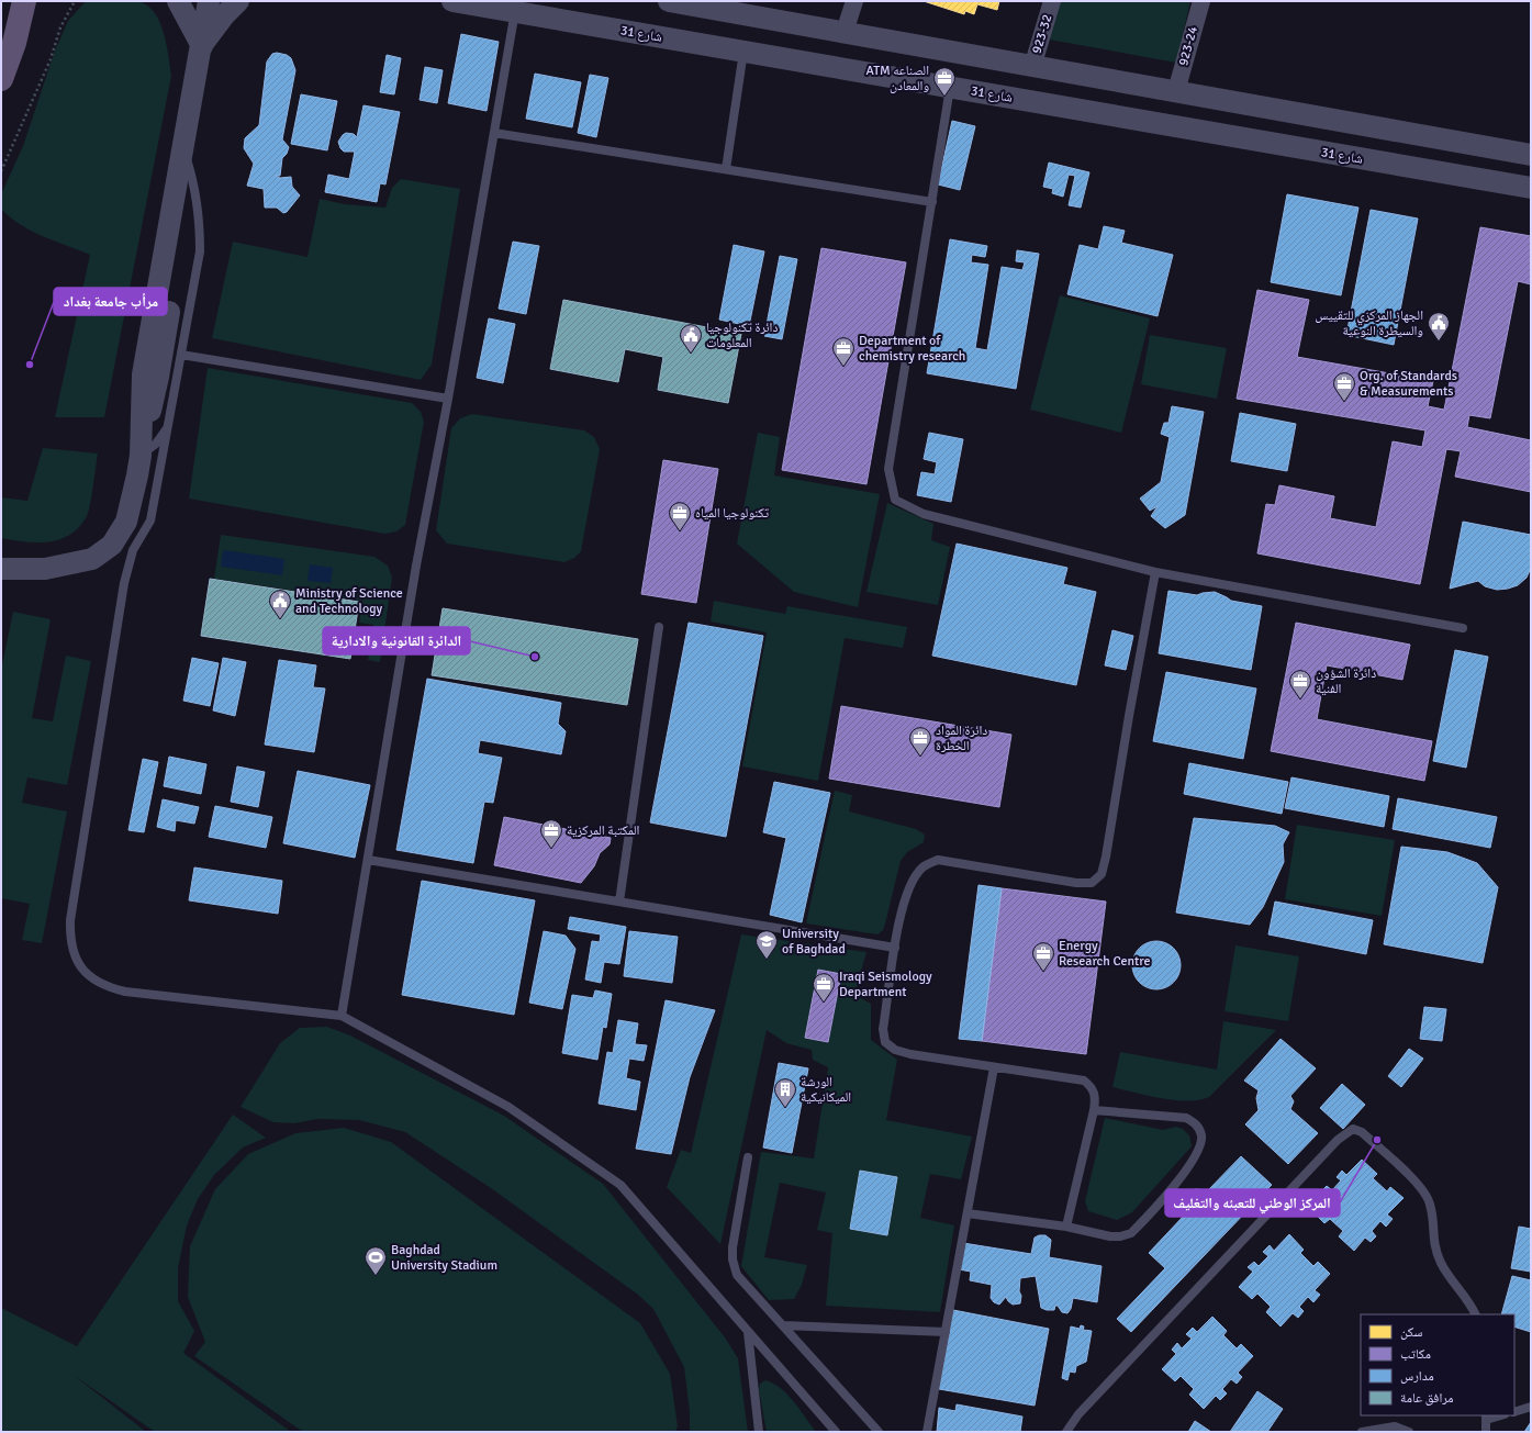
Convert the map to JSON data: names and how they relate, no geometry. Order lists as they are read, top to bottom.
{
  "streets": {
    "street": ["شارع 31", "923-32", "923-24"]
  },
  "places": {
    "office": [
      "ATM الصناعه والمعادن",
      "Department of chemistry research",
      "Org. of Standards & Measurements",
      "تكنولوجيا المياه",
      "دائرة الشؤون الفنية",
      "دائرة المواد الخطرة",
      "المكتبة المركزية",
      "Energy Research Centre",
      "Iraqi Seismology Department"
    ],
    "public building": ["الجهاز المركزي للتقييس والسيطرة النوعية", "دائرة تكنولوجيا المعلومات", "Ministry of Science and Technology"],
    "other": ["مرأب جامعة بغداد", "الدائرة القانونية والادارية", "المركز الوطني للتعبئه والتغليف"],
    "school or university": ["University of Baghdad"],
    "building": ["الورشة الميكانيكية"],
    "sports": ["Baghdad University Stadium"]
  },
  "legend": [
    "سكن",
    "مكاتب",
    "مدارس",
    "مرافق عامة"
  ]
}
